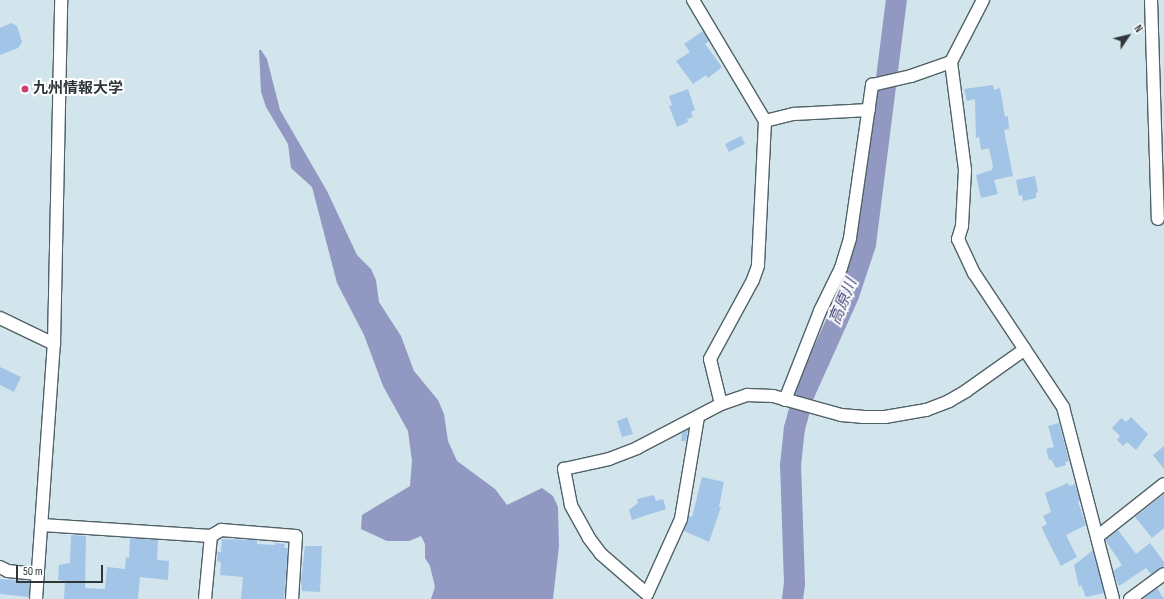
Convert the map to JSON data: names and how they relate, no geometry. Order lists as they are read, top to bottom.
{
  "water": ["高原川"],
  "places": ["九州情報大学"],
  "scale_bar": "50 m",
  "north": "top right"
}
